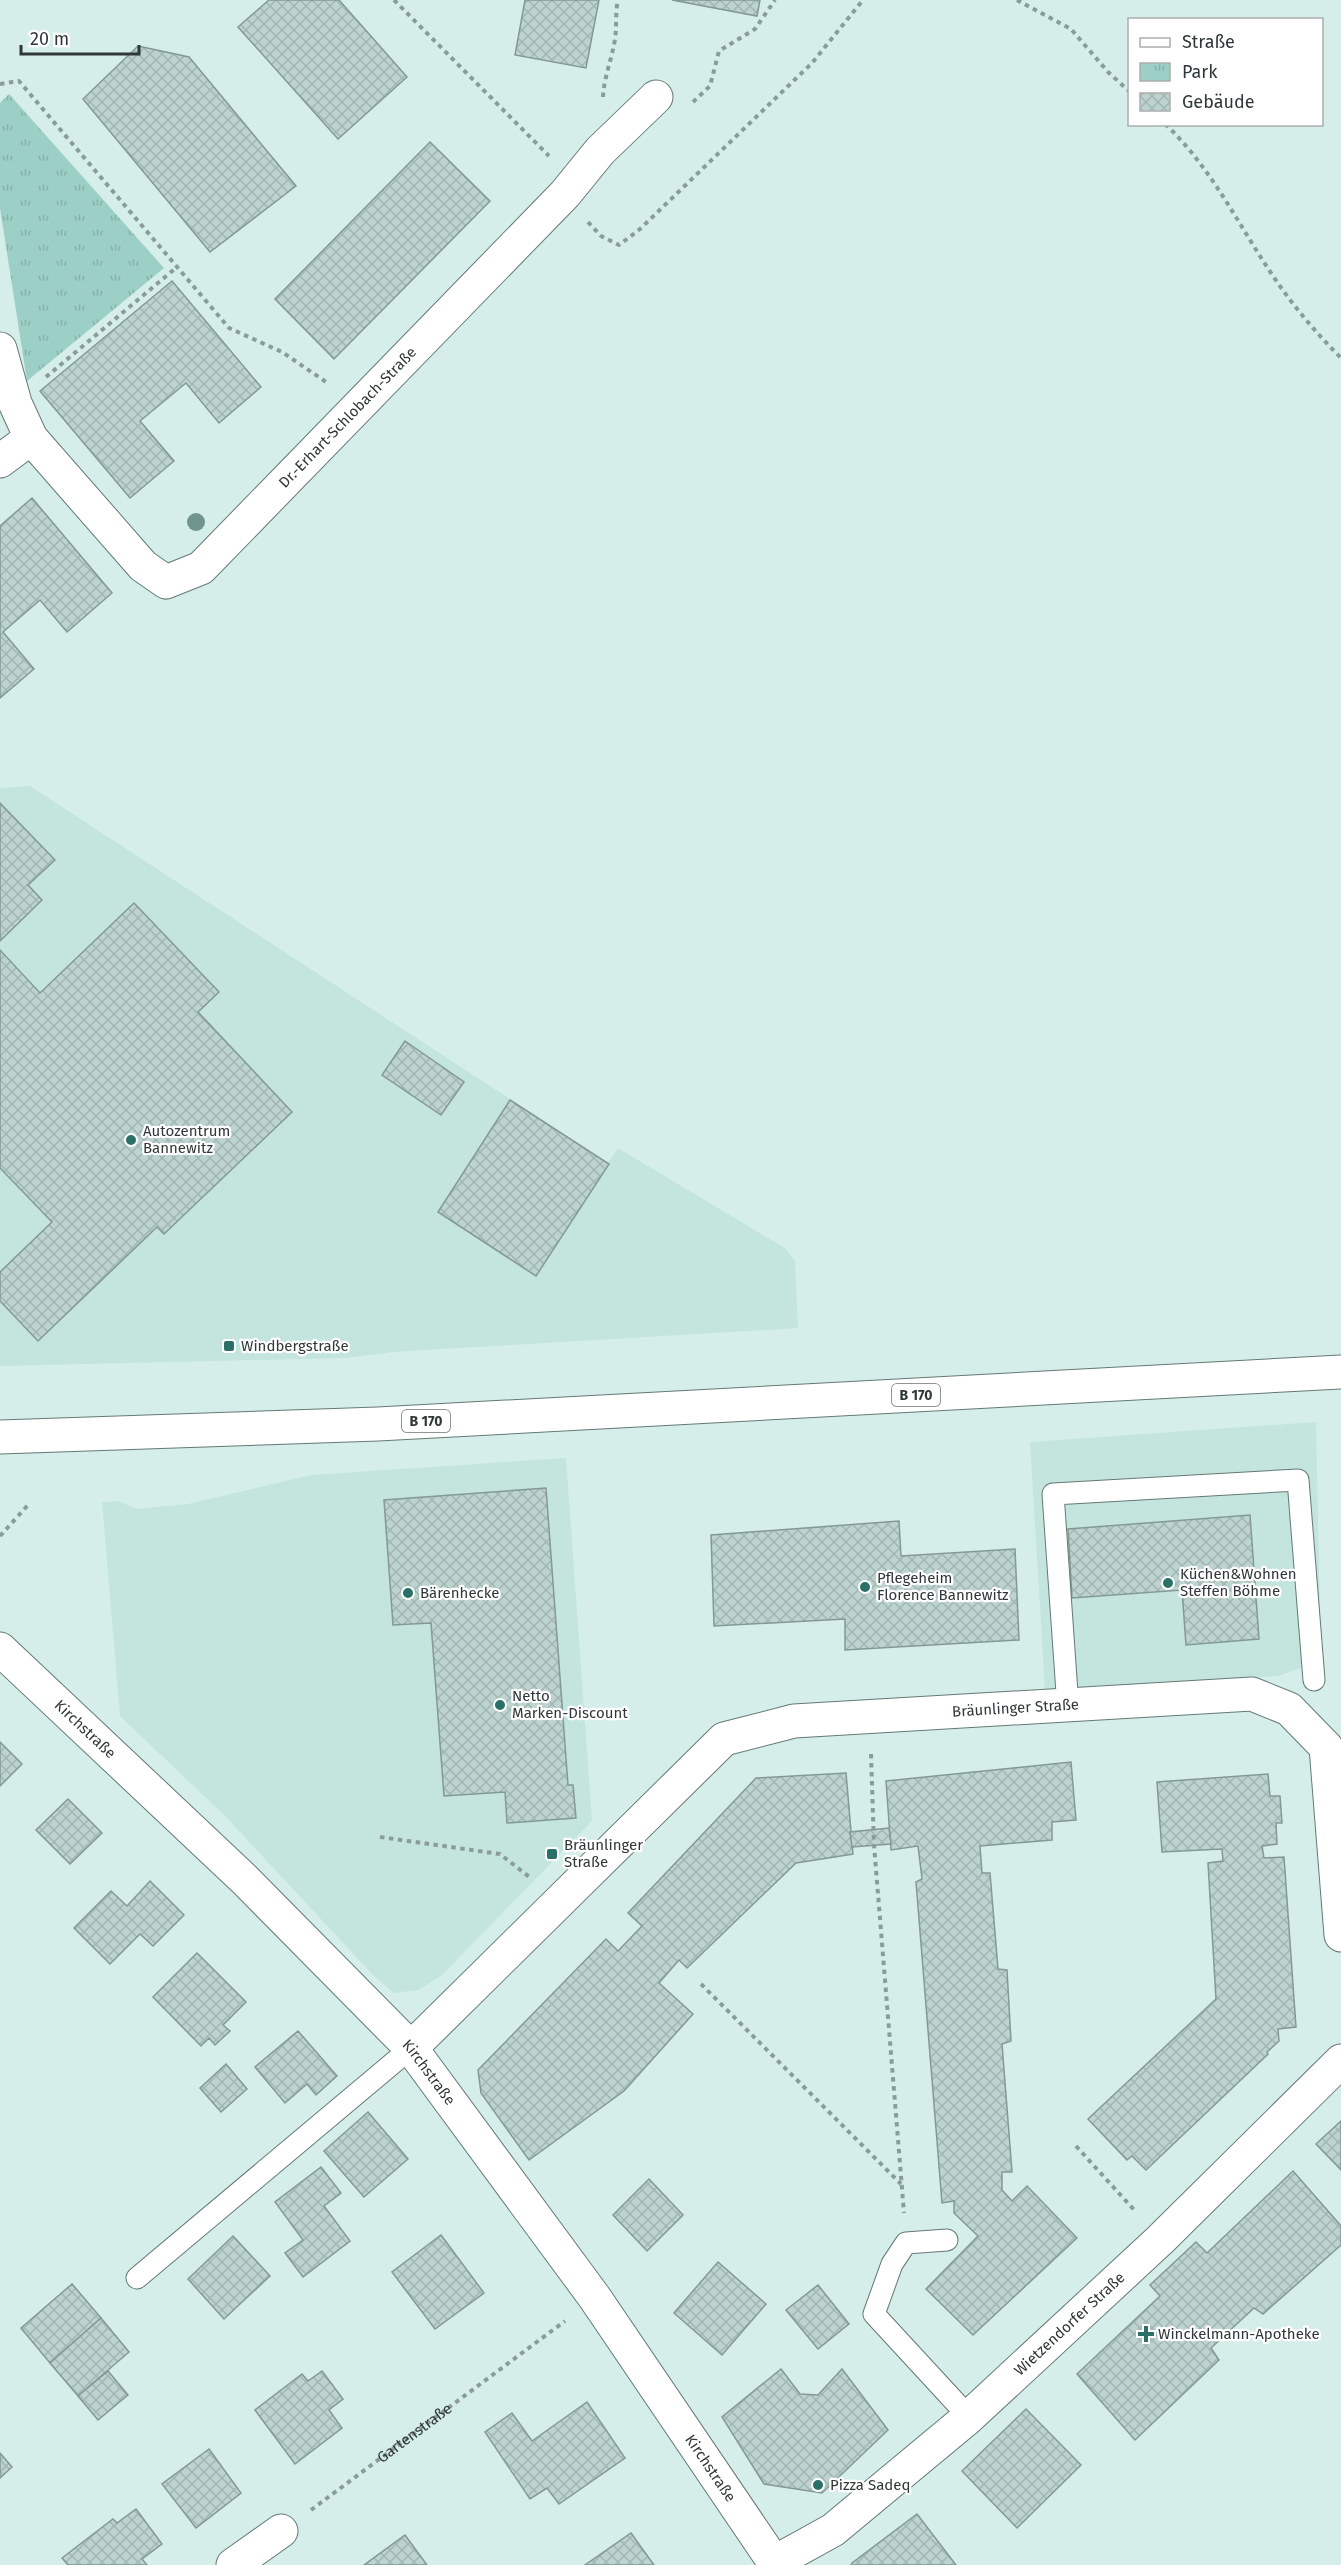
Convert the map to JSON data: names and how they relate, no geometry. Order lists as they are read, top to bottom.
{
  "streets": {
    "street": [
      "Dr.-Erhart-Schlobach-Straße",
      "B 170",
      "Bräunlinger Straße",
      "Kirchstraße",
      "Wietzendorfer Straße"
    ],
    "path": ["Gartenstraße"]
  },
  "crossings": [
    ["Bräunlinger Straße", "Kirchstraße"],
    ["Kirchstraße", "Wietzendorfer Straße"],
    ["Kirchstraße", "Gartenstraße"]
  ],
  "places": {
    "other": [
      "Autozentrum Bannewitz",
      "Küchen&Wohnen Steffen Böhme",
      "Pflegeheim Florence Bannewitz",
      "Bärenhecke",
      "Netto Marken-Discount",
      "Pizza Sadeq"
    ],
    "transit": ["Windbergstraße", "Bräunlinger Straße"],
    "health": ["Winckelmann-Apotheke"]
  },
  "legend": ["Straße", "Park", "Gebäude"],
  "scale_bar": "20 m"
}
